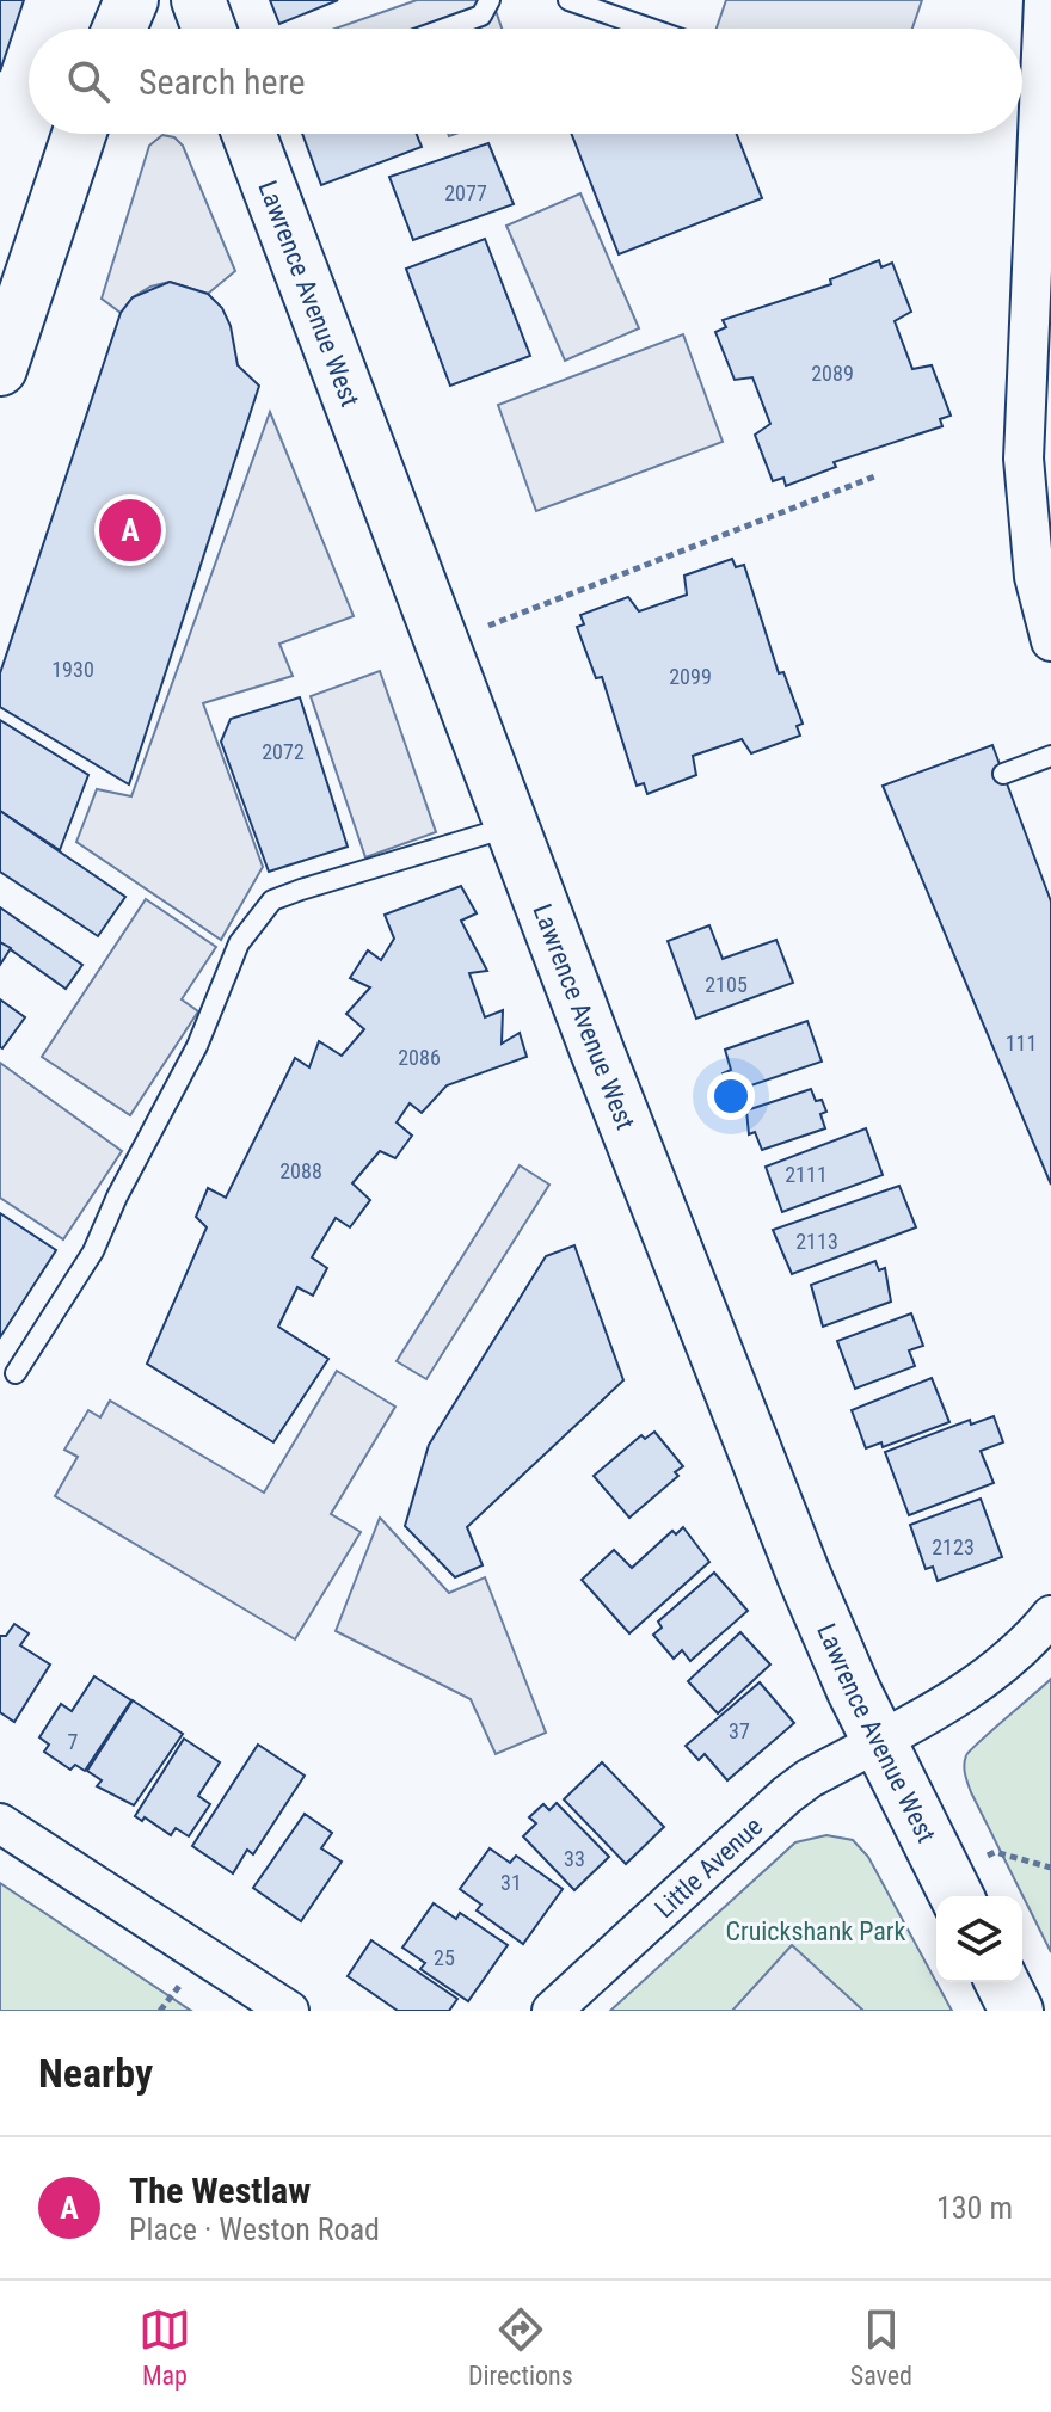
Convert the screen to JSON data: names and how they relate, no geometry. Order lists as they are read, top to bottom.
{
  "streets": {
    "main road": ["Lawrence Avenue West"],
    "street": ["Little Avenue"]
  },
  "crossings": [
    ["Lawrence Avenue West", "Little Avenue"]
  ],
  "parks": ["Cruickshank Park"],
  "house_numbers": [
    "2077",
    "2089",
    "1930",
    "2099",
    "2072",
    "2105",
    "111",
    "2086",
    "2088",
    "2111",
    "2113",
    "2123",
    "37",
    "7",
    "33",
    "31",
    "25"
  ],
  "page": {
    "search": "Search here",
    "pins": "A",
    "heading": "Nearby",
    "list": [
      {
        "mark": "A",
        "name": "The Westlaw",
        "note": "Place · Weston Road",
        "value": "130 m"
      }
    ],
    "nav": ["Map", "Directions", "Saved"]
  }
}
